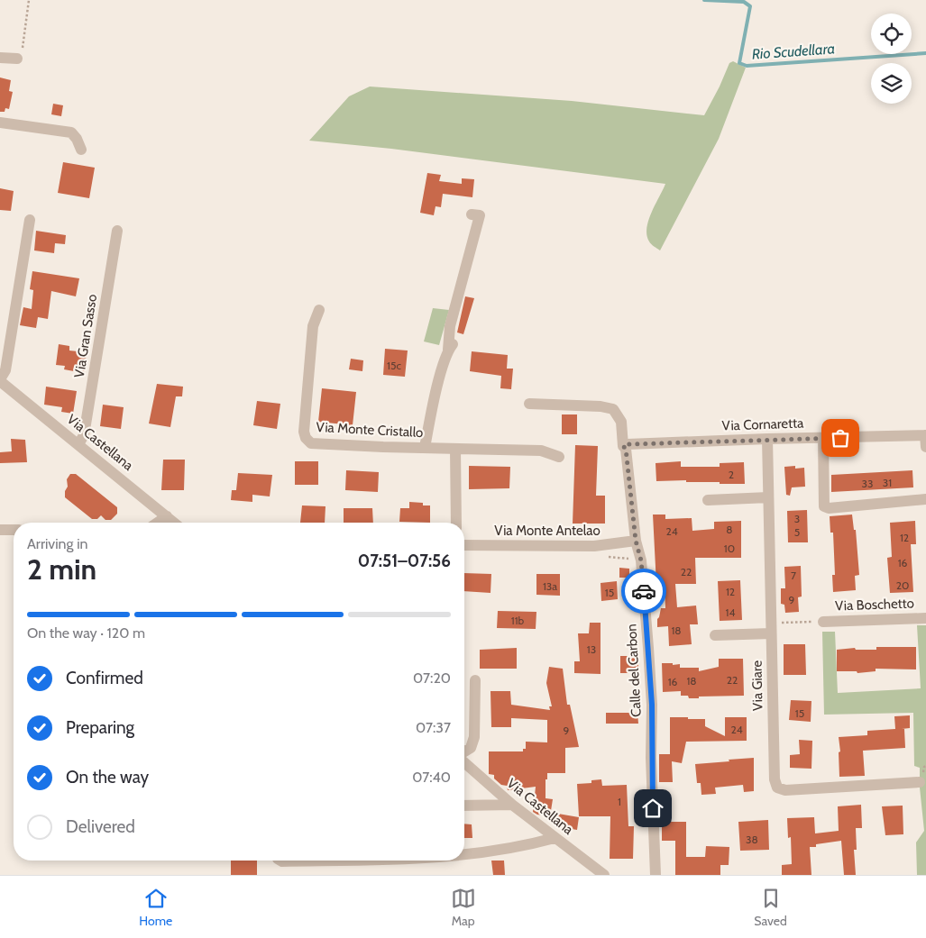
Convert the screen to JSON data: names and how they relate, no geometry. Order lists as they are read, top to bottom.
{
  "streets": {
    "street": [
      "Via Gran Sasso",
      "Via Cornaretta",
      "Via Monte Cristallo",
      "Via Castellana",
      "Via Monte Antelao",
      "Via Boschetto",
      "Calle del Carbon",
      "Via Giare"
    ]
  },
  "crossings": [
    ["Via Gran Sasso", "Via Castellana"],
    ["Via Cornaretta", "Calle del Carbon"],
    ["Via Cornaretta", "Via Giare"],
    ["Via Monte Antelao", "Calle del Carbon"]
  ],
  "water": ["Rio Scudellara"],
  "house_numbers": [
    "15c",
    "2",
    "31",
    "33",
    "3",
    "8",
    "24",
    "5",
    "12",
    "10",
    "16",
    "22",
    "7",
    "20",
    "13a",
    "12",
    "15",
    "9",
    "14",
    "11b",
    "18",
    "13",
    "22",
    "18",
    "16",
    "15",
    "24",
    "9",
    "1",
    "38"
  ],
  "page": {
    "heading": ["2 min", "Arriving in", "07:51–07:56"],
    "bar": "On the way · 120 m",
    "list": [
      ["Confirmed", "07:20"],
      ["Preparing", "07:37"],
      ["On the way", "07:40"],
      "Delivered"
    ],
    "tabs": ["Home", "Map", "Saved"]
  }
}
